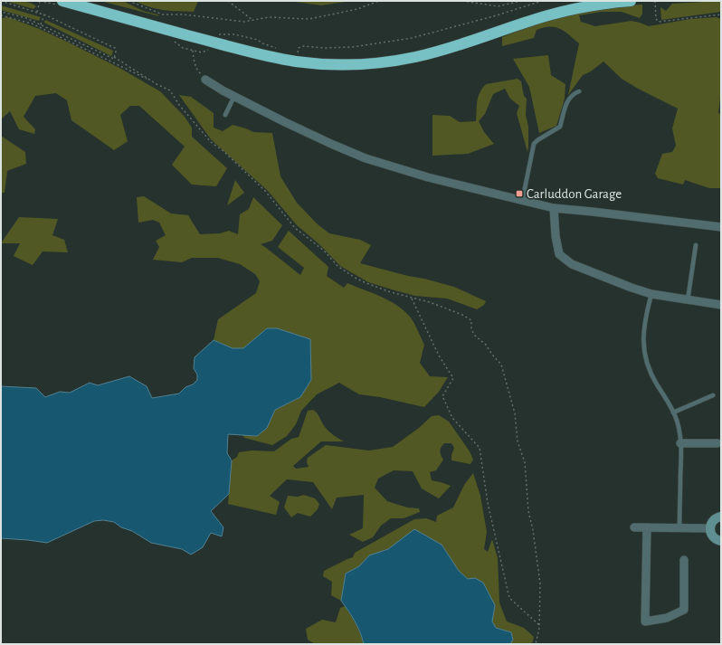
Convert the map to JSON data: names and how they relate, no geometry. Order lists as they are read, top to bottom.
{
  "places": {
    "transit": ["Carluddon Garage"]
  }
}
